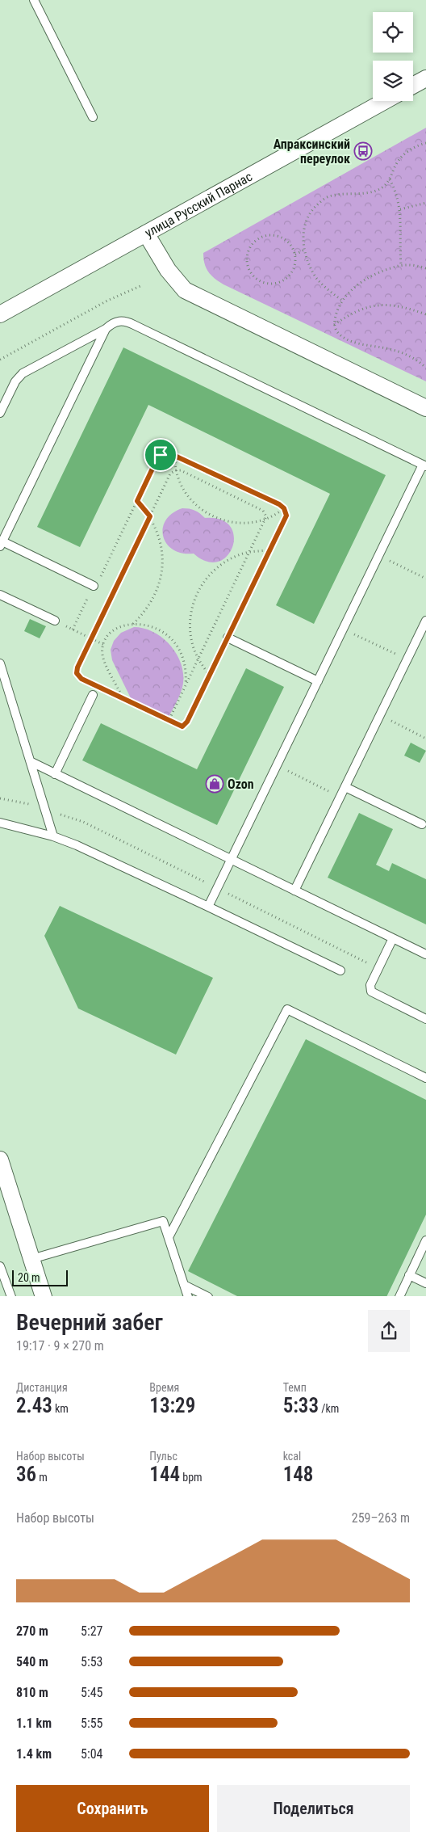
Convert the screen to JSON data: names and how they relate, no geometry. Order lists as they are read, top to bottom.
{
  "streets": {
    "street": ["улица Русский Парнас"]
  },
  "places": {
    "bus stop": ["Апраксинский переулок"],
    "shop": ["Ozon"]
  },
  "scale_bar": "20 m",
  "page": {
    "scale": "20 m",
    "heading": ["Вечерний забег", "19:17 · 9 × 270 m"],
    "stats": [
      ["Дистанция", "2.43 km"],
      ["Время", "13:29"],
      ["Темп", "5:33 /km"],
      ["Набор высоты", "36 m"],
      ["Пульс", "144 bpm"],
      ["kcal", "148"]
    ],
    "chart": ["Набор высоты", "259–263 m"],
    "list": [
      {
        "name": "270 m",
        "note": "5:27"
      },
      {
        "name": "540 m",
        "note": "5:53"
      },
      {
        "name": "810 m",
        "note": "5:45"
      },
      {
        "name": "1.1 km",
        "note": "5:55"
      },
      {
        "name": "1.4 km",
        "note": "5:04"
      }
    ],
    "buttons": ["Сохранить", "Поделиться"]
  }
}
